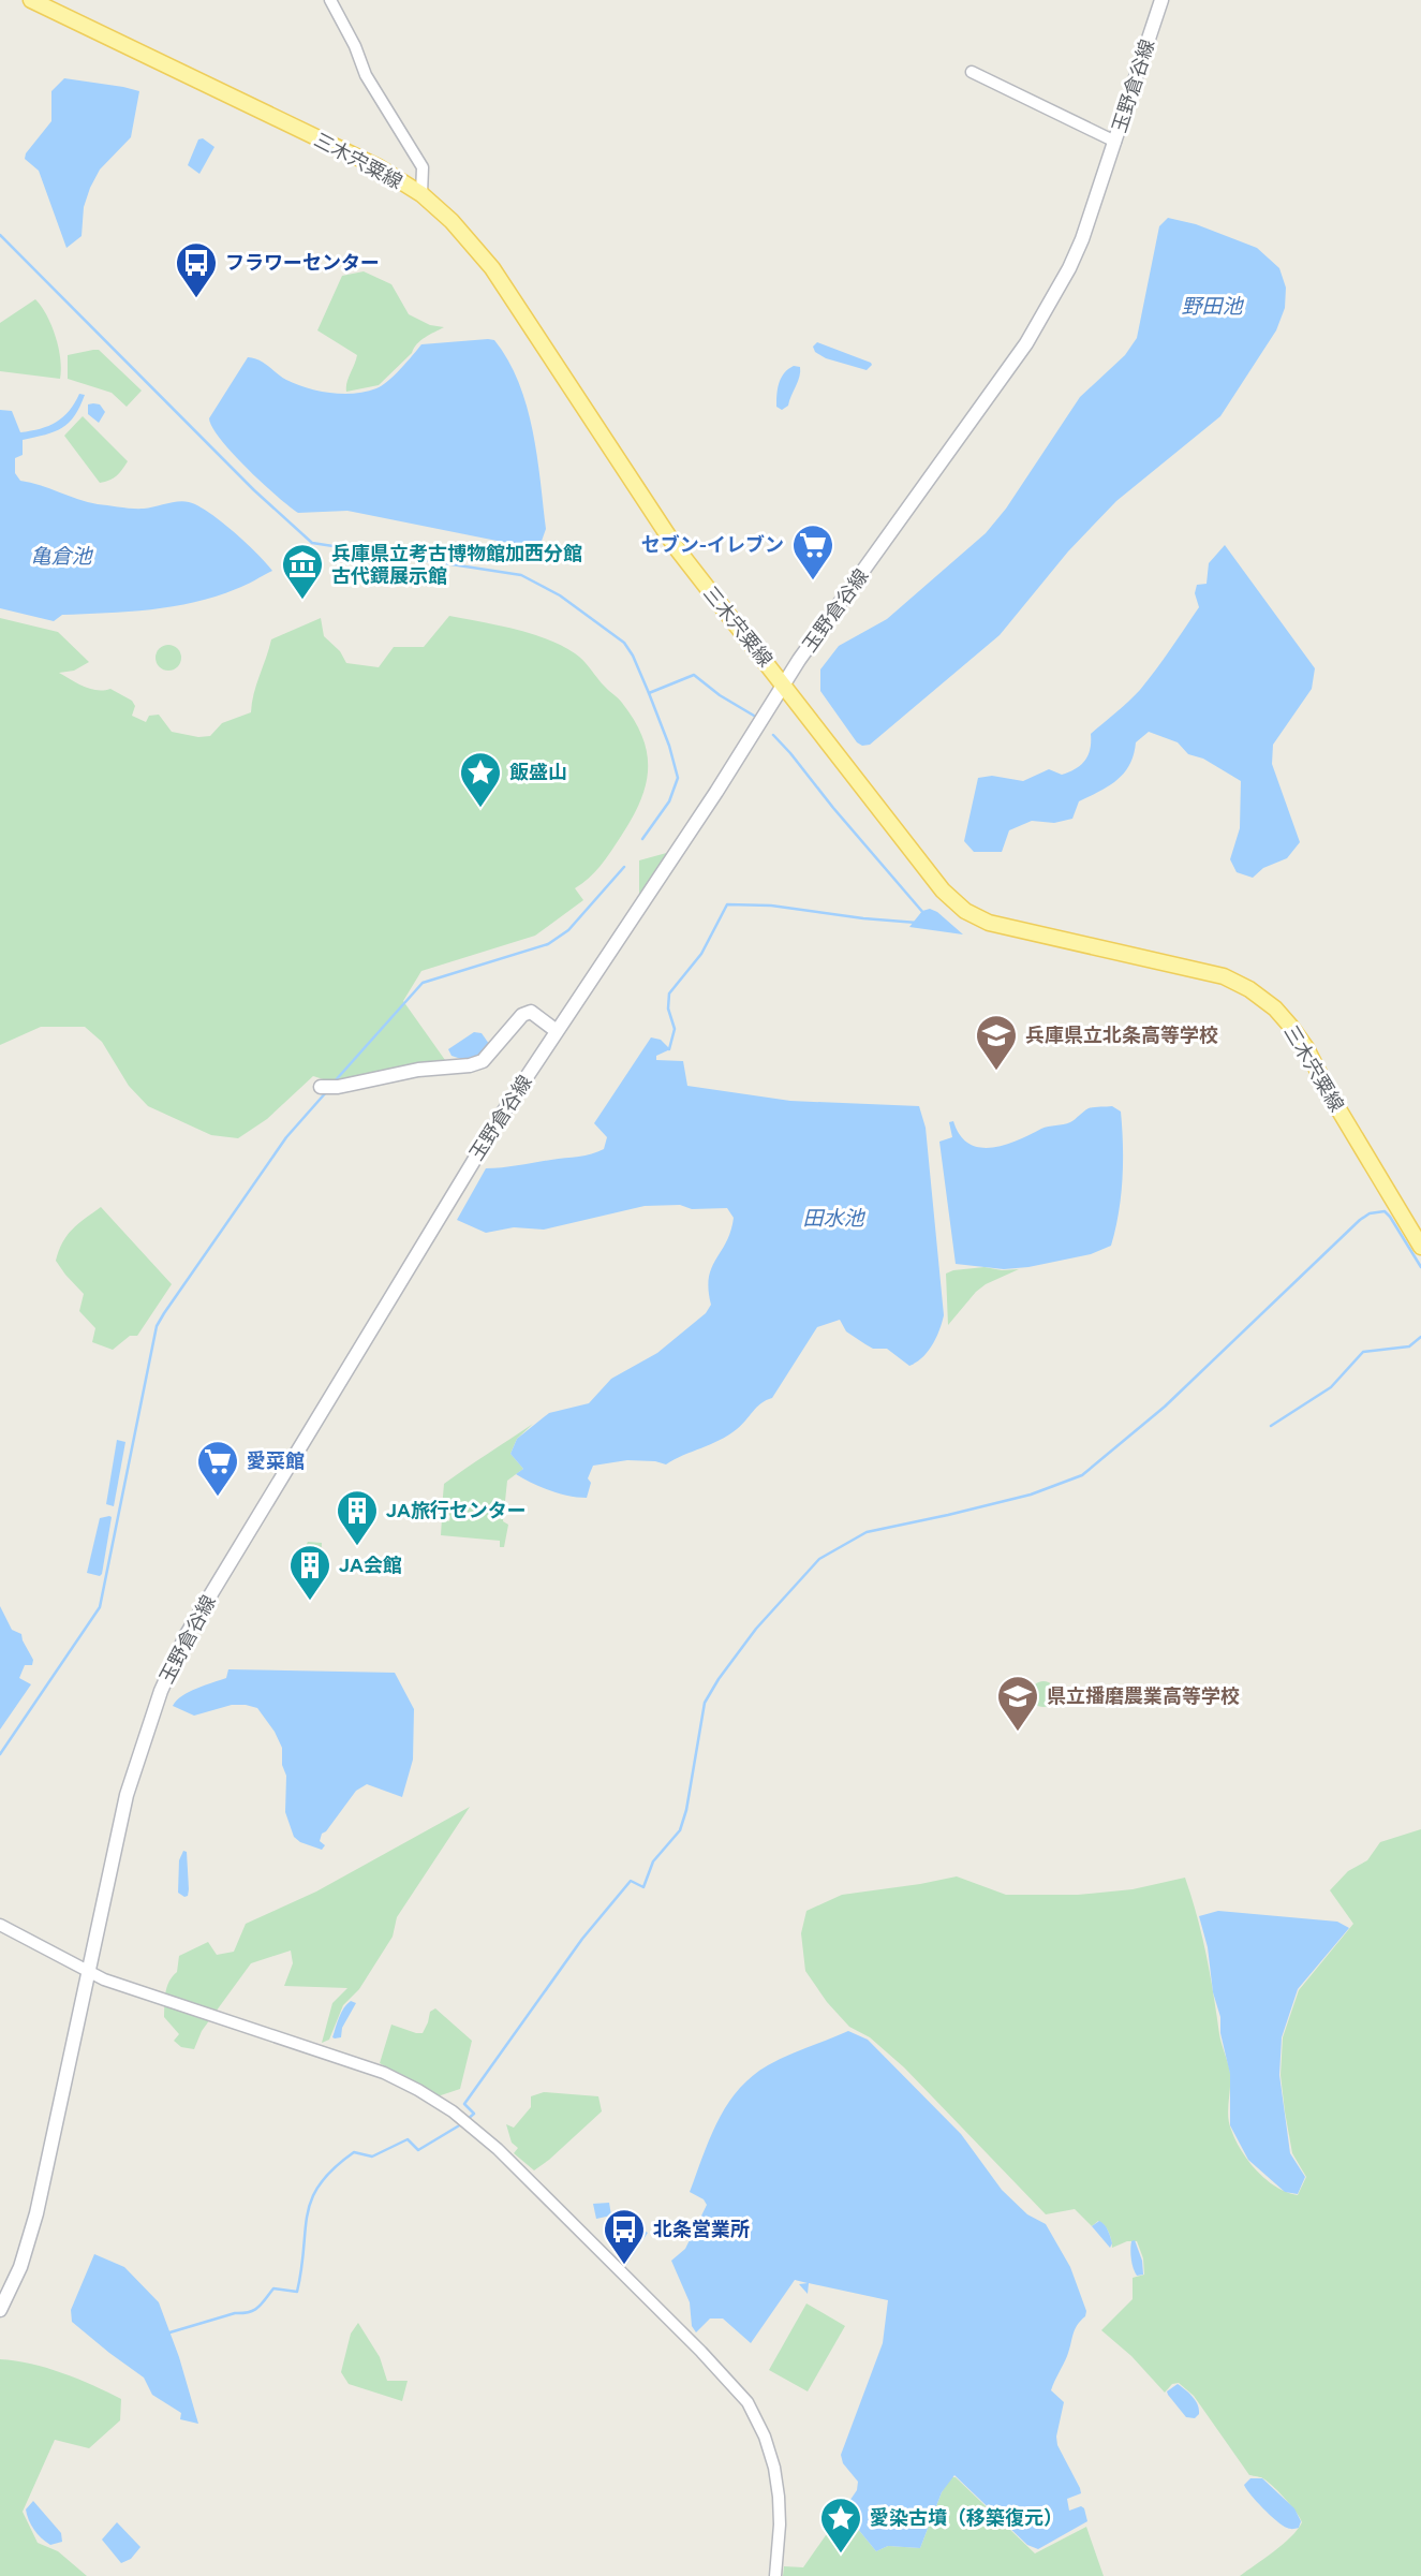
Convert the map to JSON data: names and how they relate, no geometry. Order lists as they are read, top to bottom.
{
  "streets": {
    "main road": ["玉野倉谷線", "三木宍粟線"]
  },
  "crossings": [
    ["玉野倉谷線", "三木宍粟線"]
  ],
  "water": ["野田池", "亀倉池", "田水池"],
  "places": {
    "bus stop": ["フラワーセンター", "北条営業所"],
    "supermarket": ["セブン-イレブン", "愛菜館"],
    "museum": ["兵庫県立考古博物館加西分館 古代鏡展示館"],
    "place": ["飯盛山", "愛染古墳（移築復元）"],
    "school or university": ["兵庫県立北条高等学校", "県立播磨農業高等学校"],
    "building": ["JA旅行センター", "JA会館"]
  }
}
